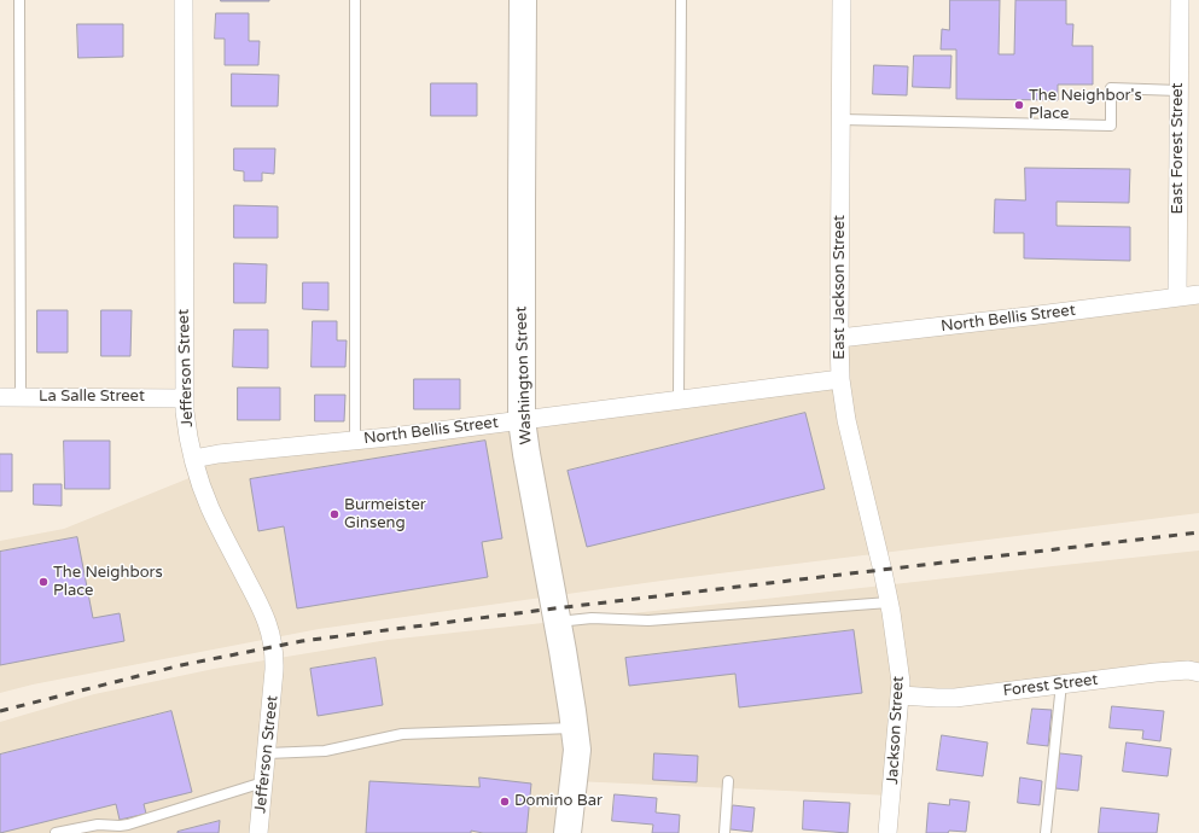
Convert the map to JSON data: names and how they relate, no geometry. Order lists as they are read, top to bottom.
{
  "streets": {
    "street": [
      "East Forest Street",
      "East Jackson Street",
      "North Bellis Street",
      "Jefferson Street",
      "Washington Street",
      "La Salle Street",
      "Forest Street",
      "Jackson Street"
    ]
  },
  "crossings": [
    ["East Forest Street", "North Bellis Street"],
    ["East Jackson Street", "North Bellis Street"],
    ["East Jackson Street", "Jackson Street"],
    ["North Bellis Street", "Jefferson Street"],
    ["North Bellis Street", "Washington Street"],
    ["Jefferson Street", "La Salle Street"],
    ["Forest Street", "Jackson Street"]
  ],
  "places": [
    "The Neighbor's Place",
    "Burmeister Ginseng",
    "The Neighbors Place",
    "Domino Bar"
  ]
}
